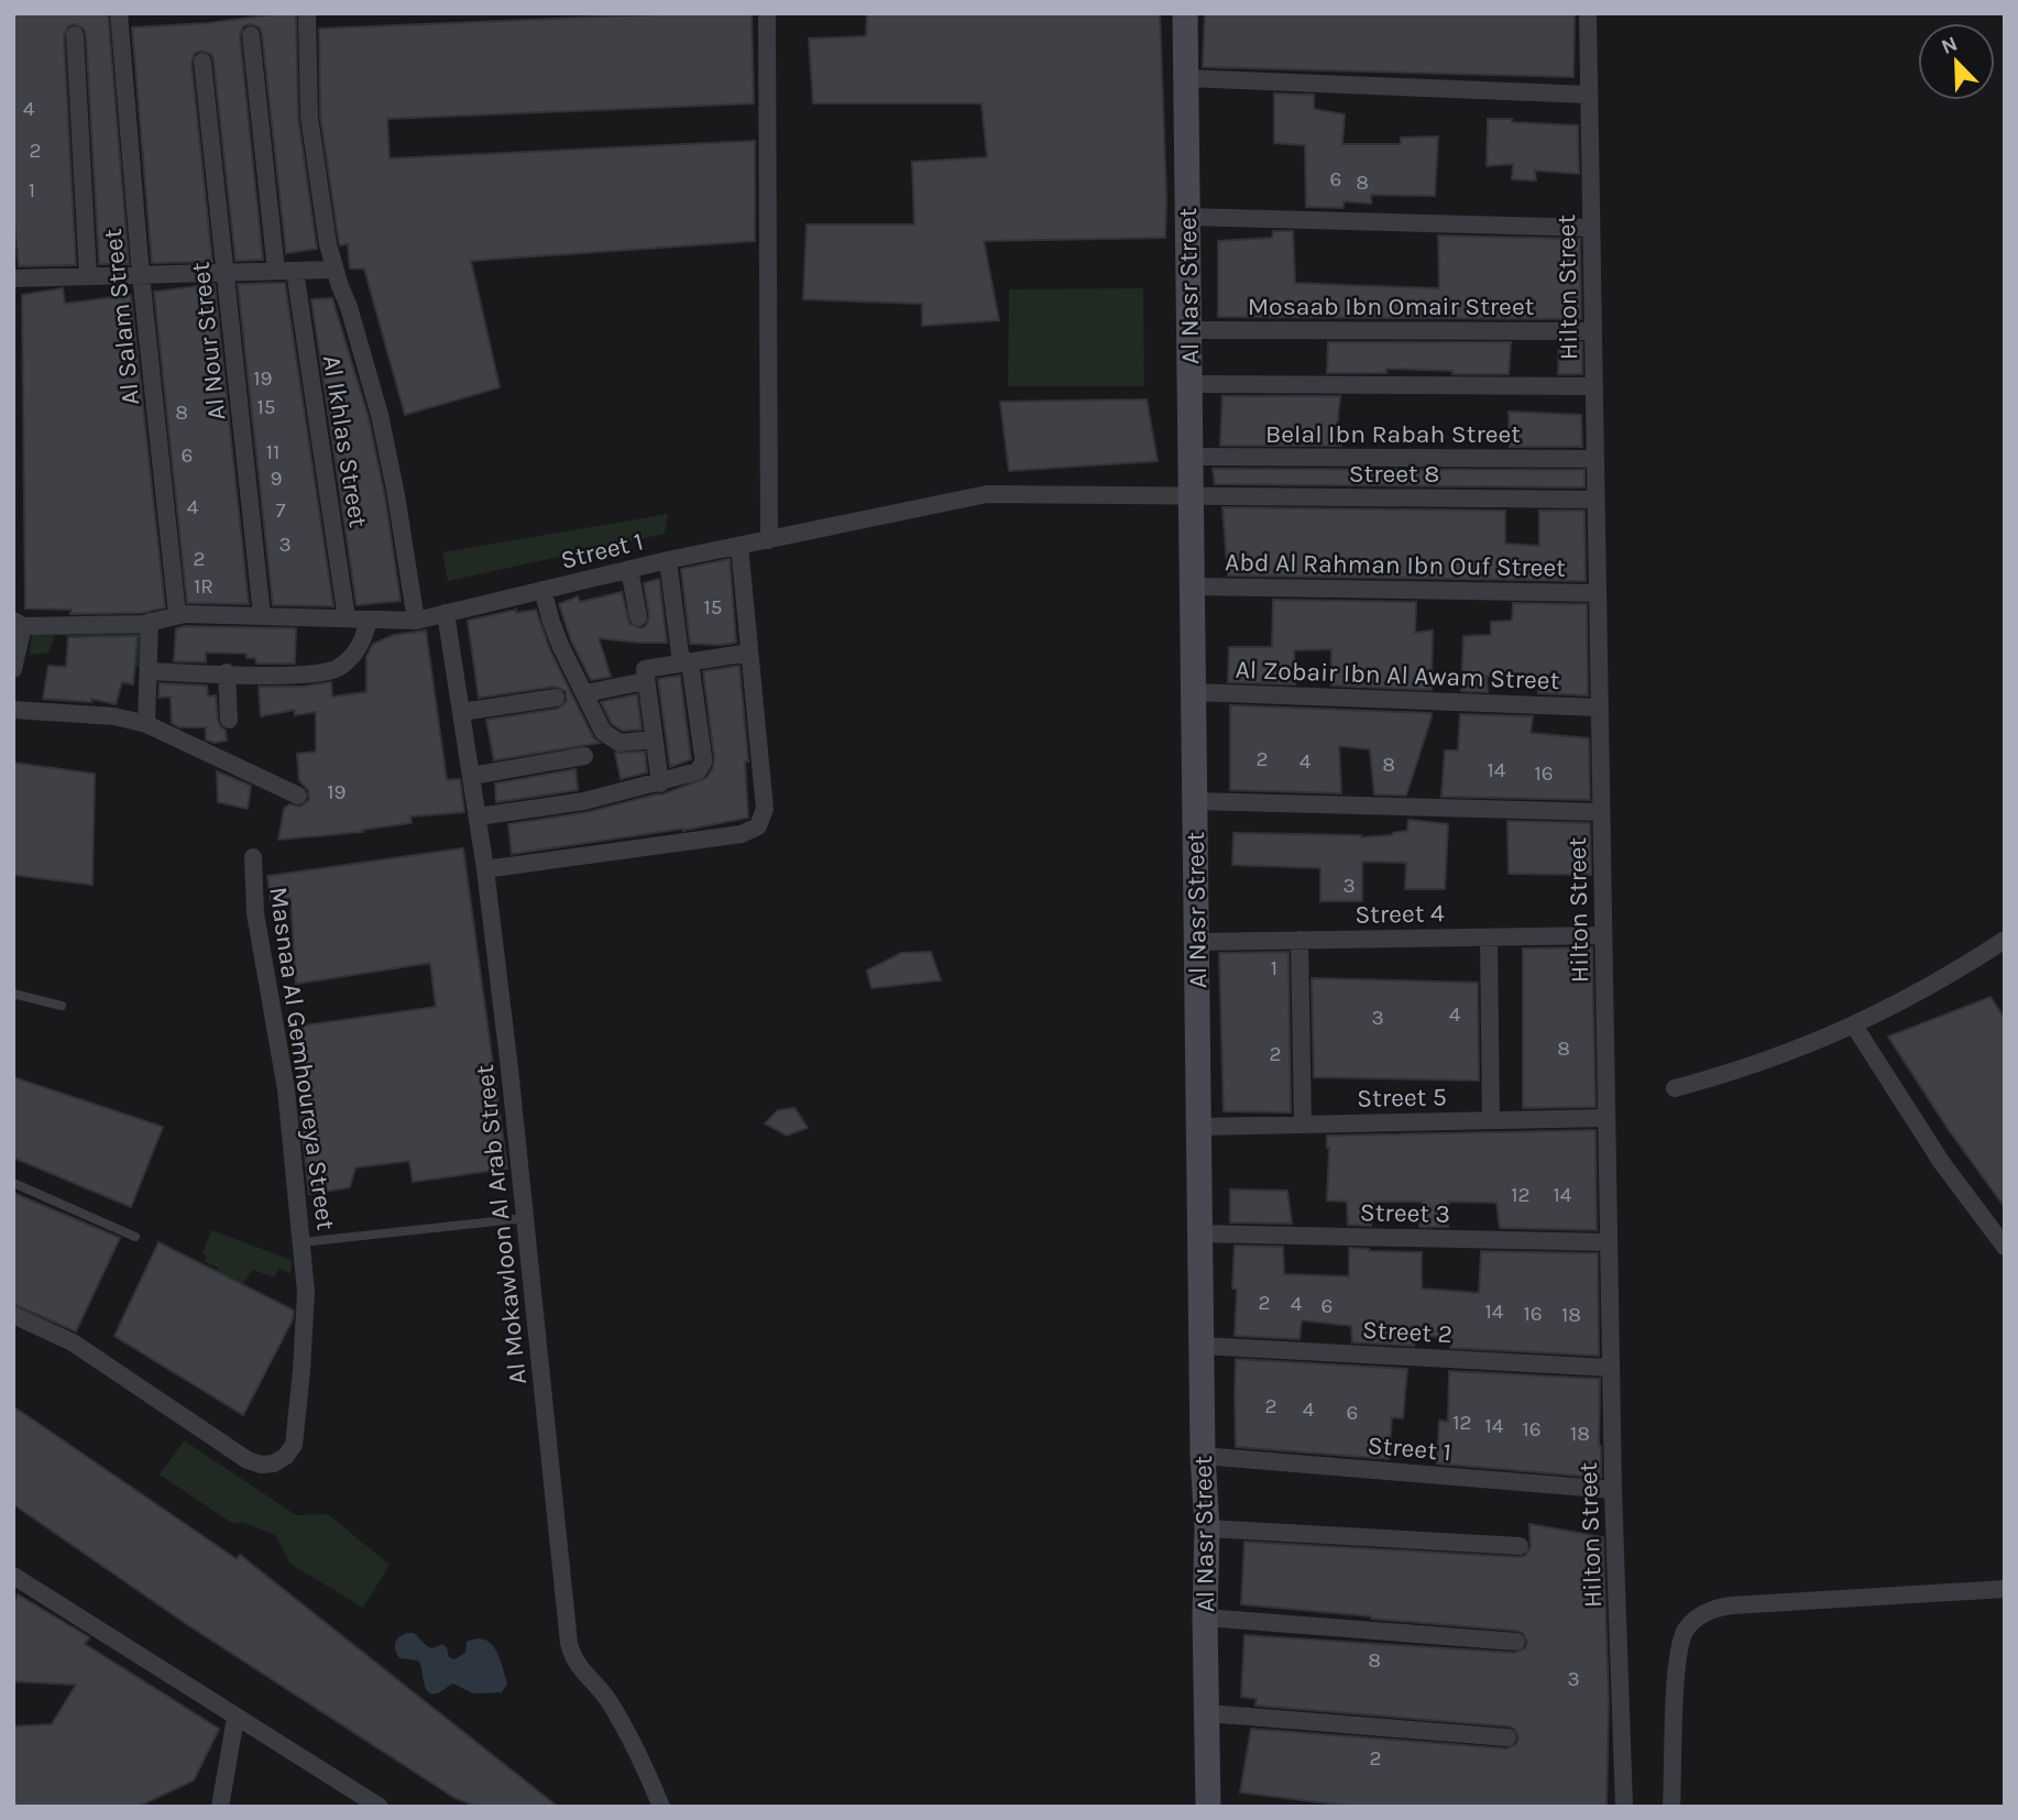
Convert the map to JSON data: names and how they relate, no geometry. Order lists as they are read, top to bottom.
{
  "streets": {
    "street": [
      "Al Nasr Street",
      "Hilton Street",
      "Mosaab Ibn Omair Street",
      "Al Salam Street",
      "Al Nour Street",
      "Belal Ibn Rabah Street",
      "Al Ikhlas Street",
      "Street 8",
      "Street 1",
      "Abd Al Rahman Ibn Ouf Street",
      "Al Zobair Ibn Al Awam Street",
      "Street 4",
      "Masnaa Al Gemhoureya Street",
      "Street 5",
      "Street 3",
      "Al Mokawloon Al Arab Street",
      "Street 2"
    ]
  },
  "crossings": [
    ["Al Nasr Street", "Mosaab Ibn Omair Street"],
    ["Al Nasr Street", "Belal Ibn Rabah Street"],
    ["Al Nasr Street", "Street 8"],
    ["Al Nasr Street", "Street 1"],
    ["Al Nasr Street", "Abd Al Rahman Ibn Ouf Street"],
    ["Al Nasr Street", "Al Zobair Ibn Al Awam Street"],
    ["Al Nasr Street", "Street 4"],
    ["Al Nasr Street", "Street 5"],
    ["Al Nasr Street", "Street 3"],
    ["Al Nasr Street", "Street 2"],
    ["Hilton Street", "Mosaab Ibn Omair Street"],
    ["Hilton Street", "Belal Ibn Rabah Street"],
    ["Hilton Street", "Street 8"],
    ["Hilton Street", "Street 1"],
    ["Hilton Street", "Abd Al Rahman Ibn Ouf Street"],
    ["Hilton Street", "Al Zobair Ibn Al Awam Street"],
    ["Hilton Street", "Street 4"],
    ["Hilton Street", "Street 5"],
    ["Hilton Street", "Street 3"],
    ["Hilton Street", "Street 2"],
    ["Al Salam Street", "Street 1"],
    ["Al Nour Street", "Street 1"],
    ["Al Ikhlas Street", "Street 1"],
    ["Street 8", "Street 1"],
    ["Street 1", "Al Mokawloon Al Arab Street"]
  ],
  "house_numbers": [
    "4",
    "2",
    "6",
    "8",
    "1",
    "19",
    "15",
    "8",
    "11",
    "6",
    "9",
    "4",
    "7",
    "3",
    "2",
    "1R",
    "15",
    "2",
    "4",
    "8",
    "14",
    "16",
    "19",
    "3",
    "1",
    "4",
    "3",
    "8",
    "2",
    "12",
    "14",
    "2",
    "4",
    "6",
    "14",
    "16",
    "18",
    "2",
    "4",
    "6",
    "12",
    "14",
    "16",
    "18",
    "8",
    "3",
    "2"
  ],
  "north": "top left"
}
